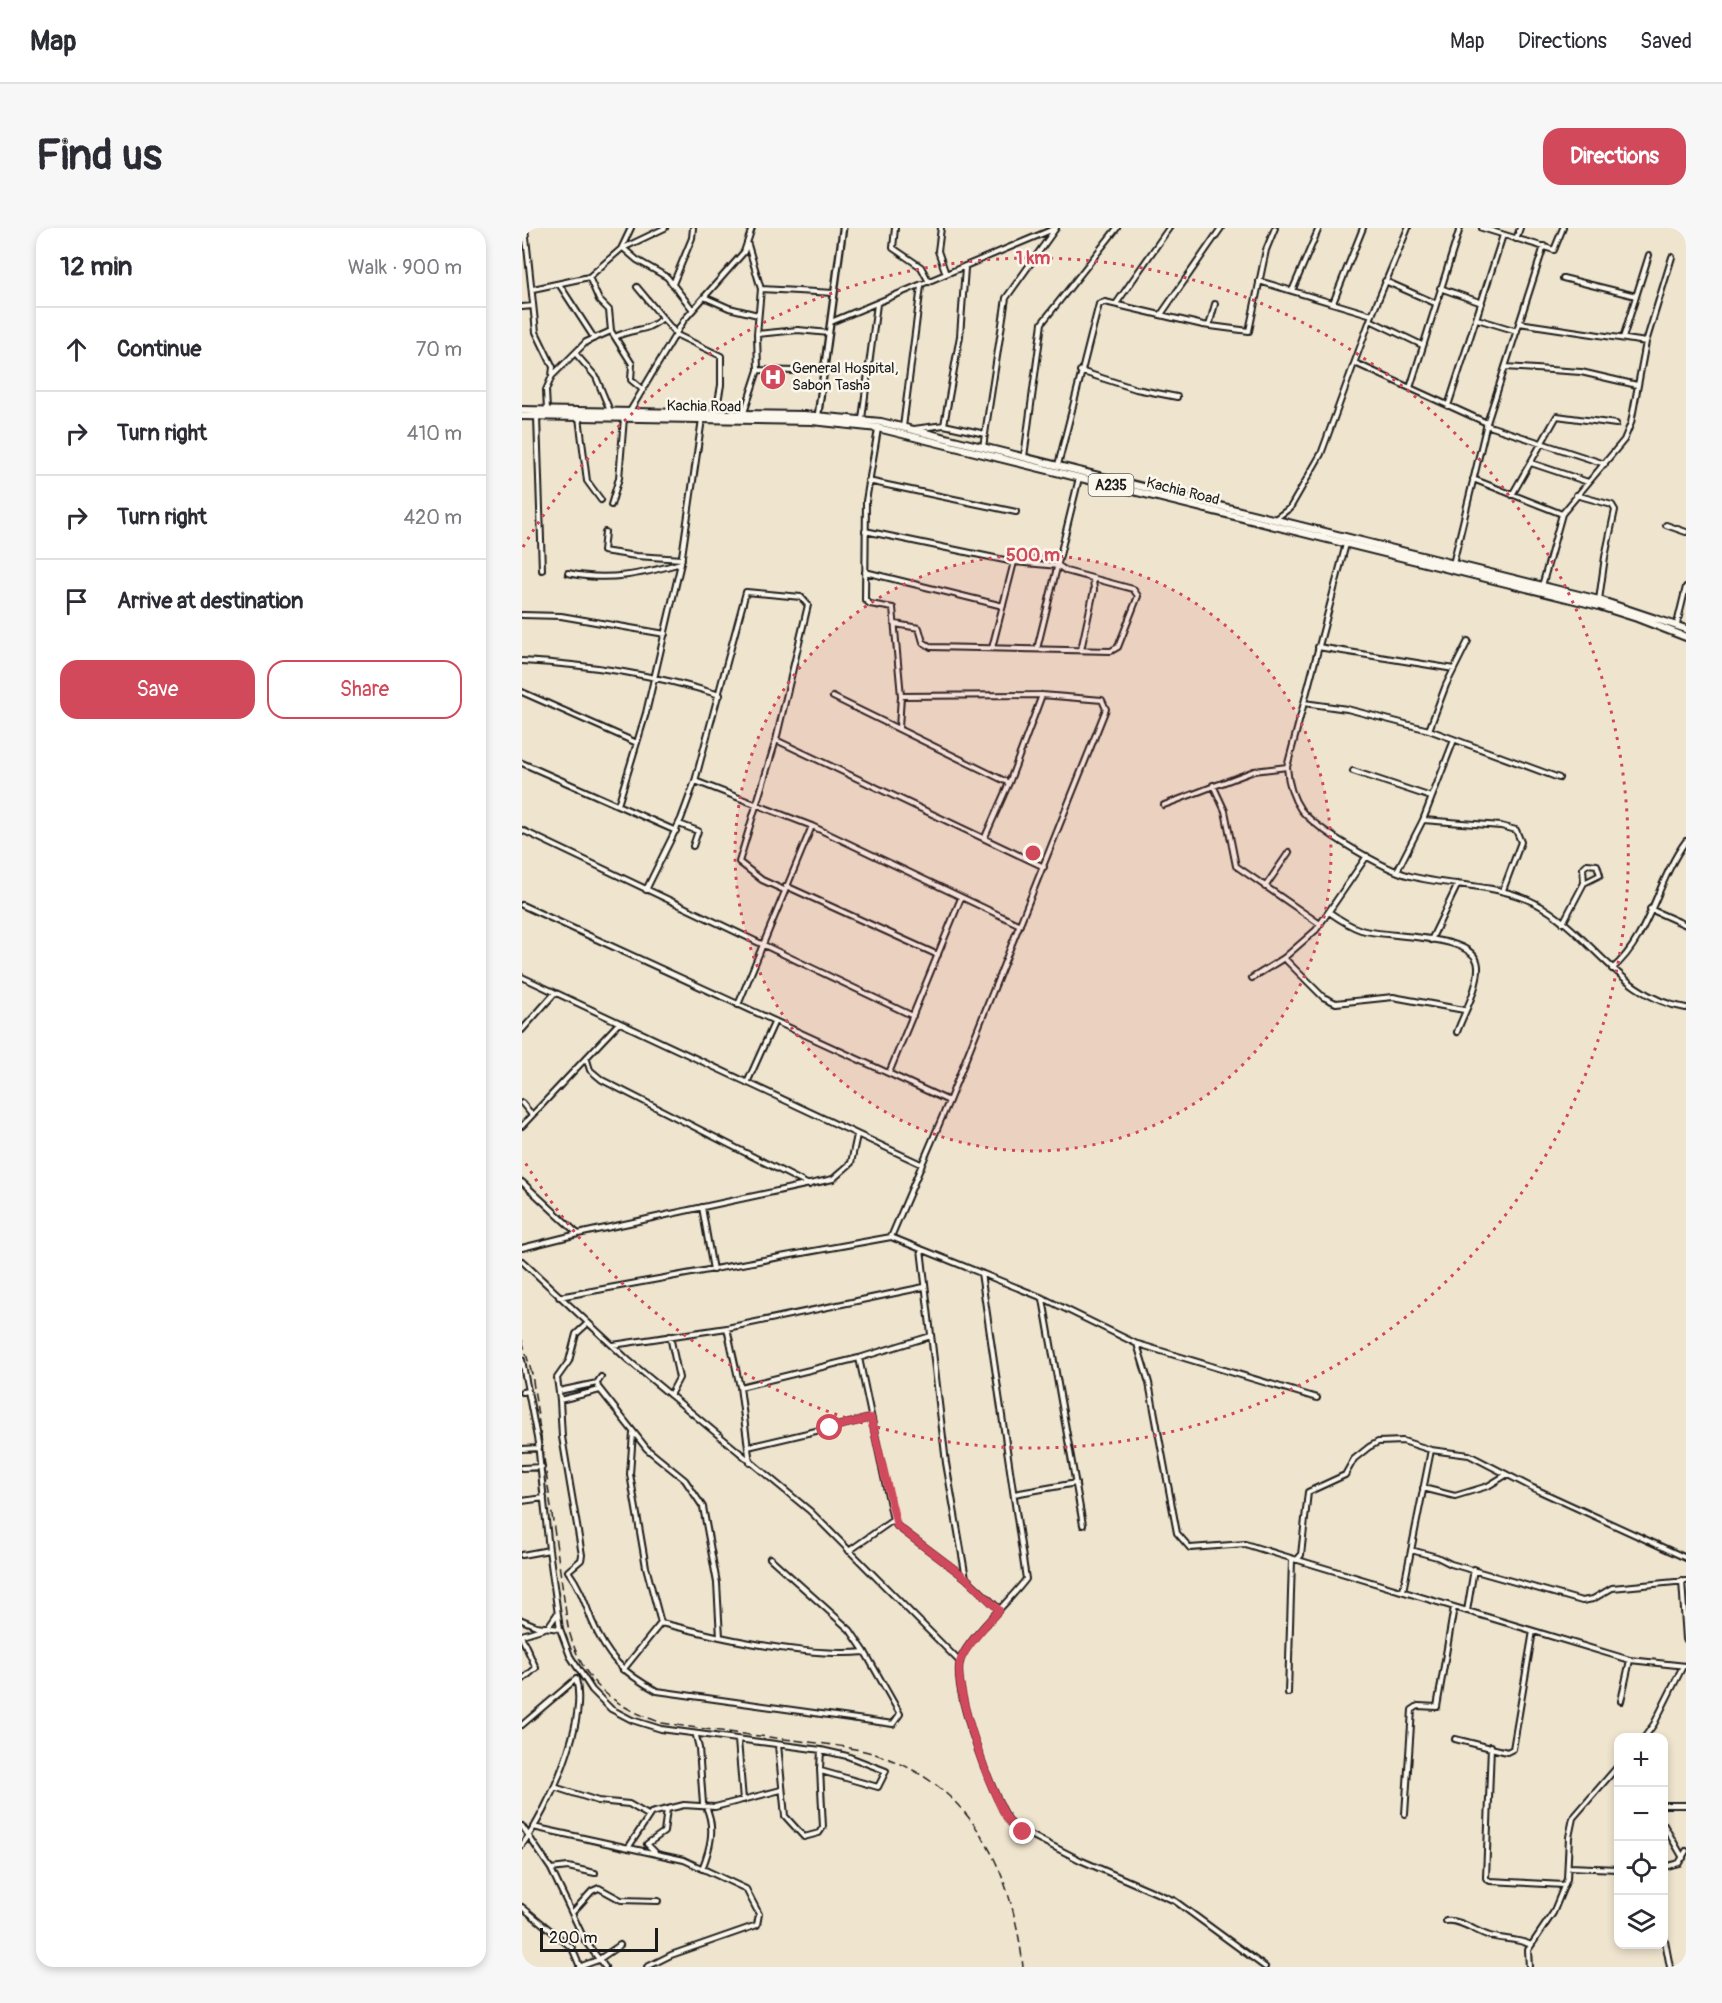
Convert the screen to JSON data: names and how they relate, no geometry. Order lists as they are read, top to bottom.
{
  "streets": {
    "highway": ["Kachia Road", "A235"]
  },
  "places": {
    "hospital": ["General Hospital, Sabon Tasha"]
  },
  "scale_bar": "200 m",
  "page": {
    "header": "Map",
    "nav": ["Map", "Directions", "Saved"],
    "buttons": [
      "Directions",
      ["Save", "Share"]
    ],
    "title": "Find us",
    "heading": ["12 min", "Walk · 900 m"],
    "list": [
      ["Continue", "70 m"],
      ["Turn right", "410 m"],
      ["Turn right", "420 m"],
      "Arrive at destination"
    ],
    "map_buttons": ["+", "−"],
    "scale": "200 m"
  },
  "rings": ["1 km", "500 m"]
}
